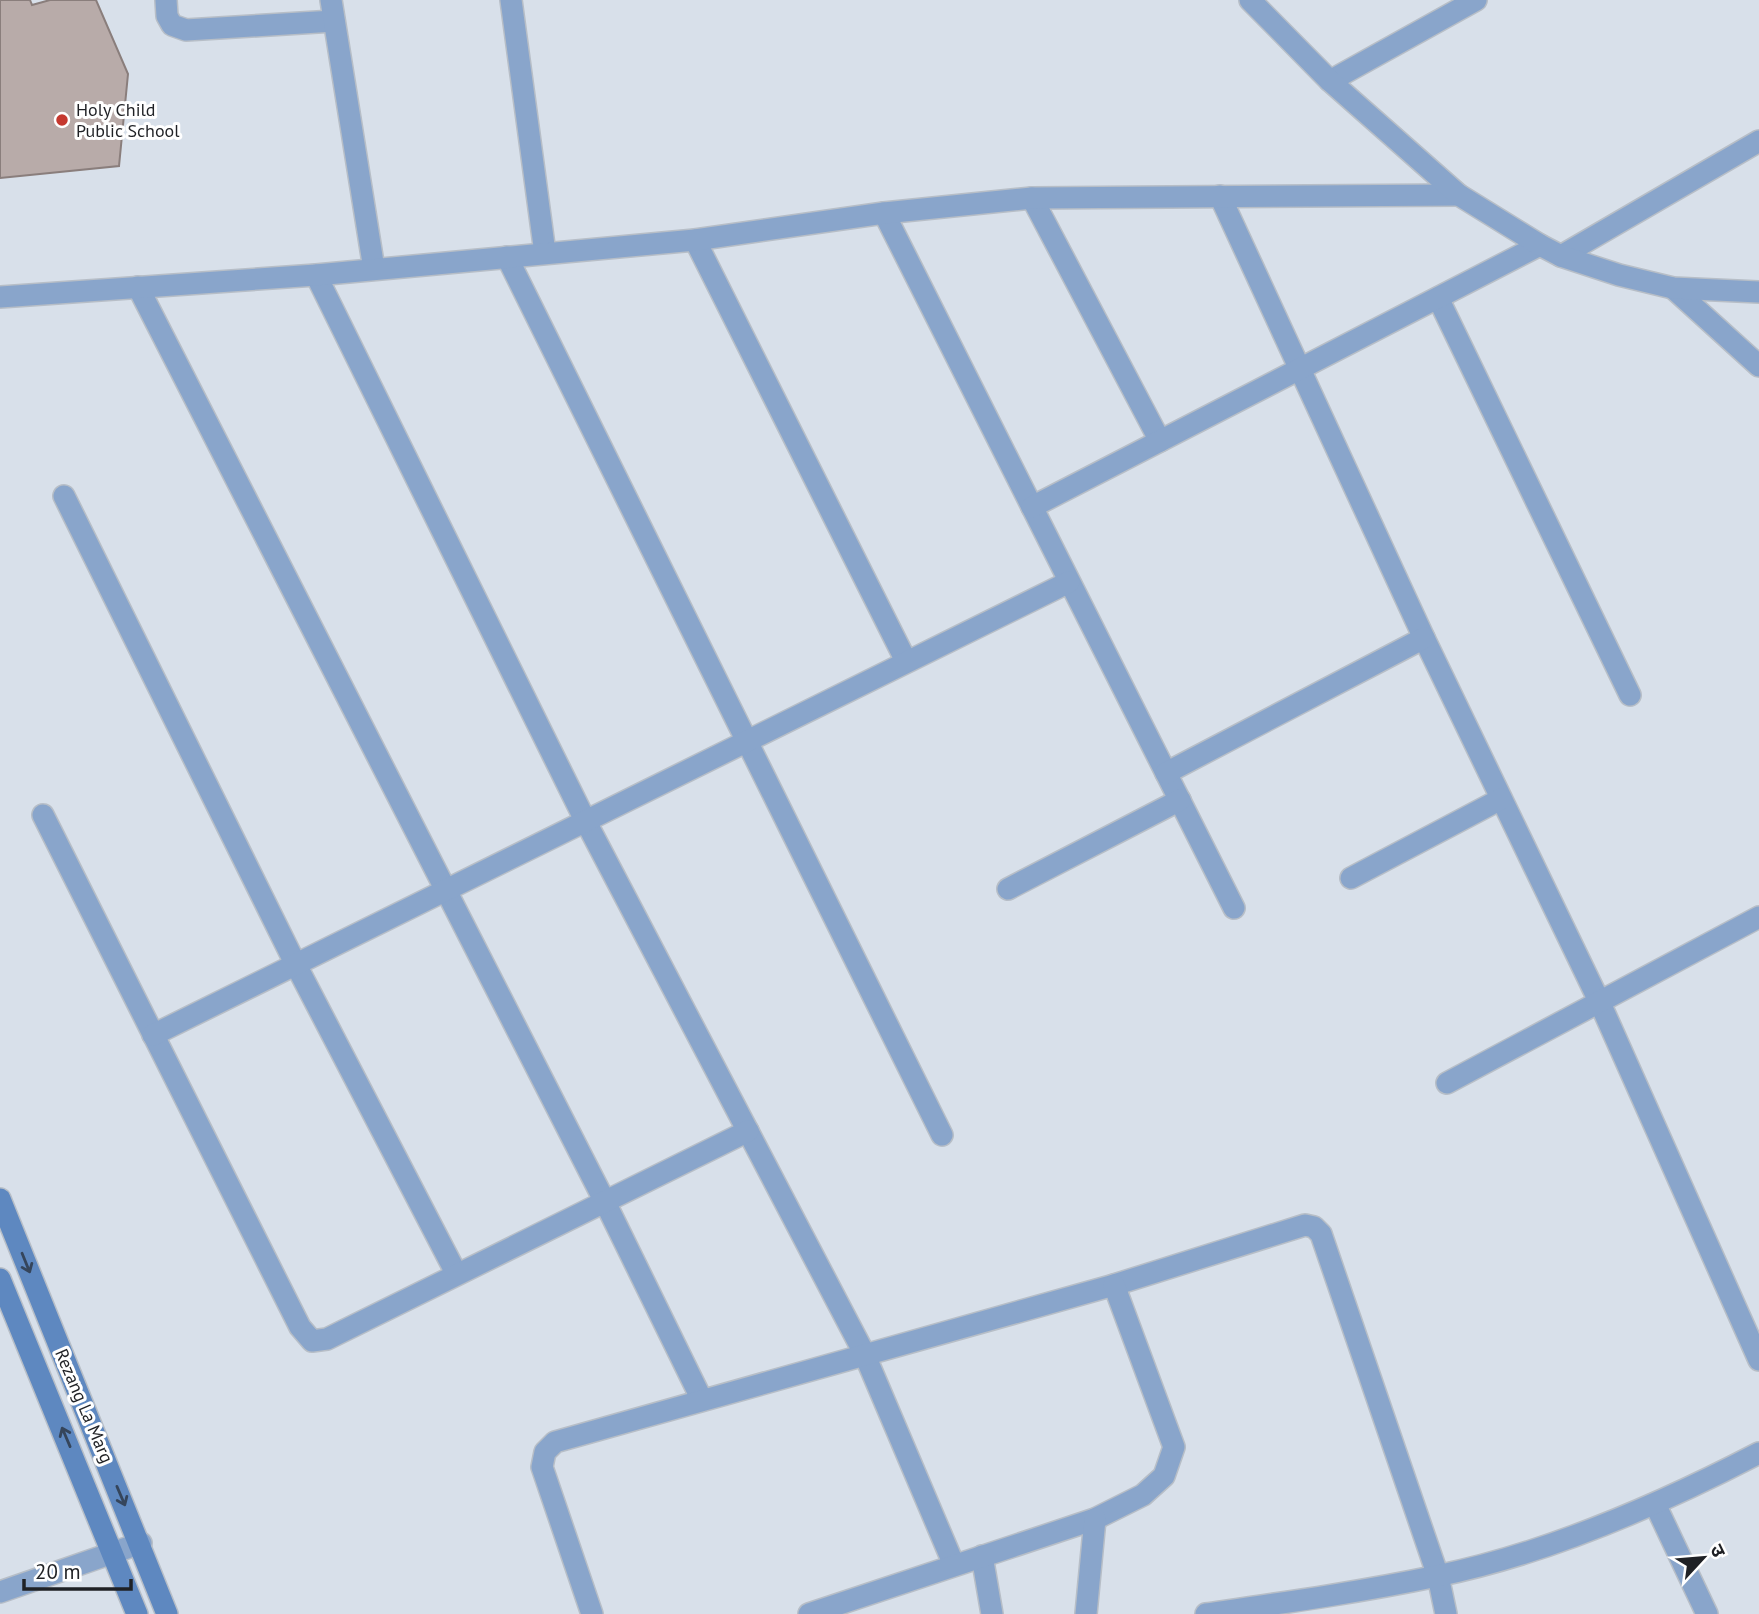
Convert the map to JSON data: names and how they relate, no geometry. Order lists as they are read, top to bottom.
{
  "streets": {
    "main road": ["Rezang La Marg"]
  },
  "places": ["Holy Child Public School"],
  "scale_bar": "20 m",
  "north": "top right"
}
